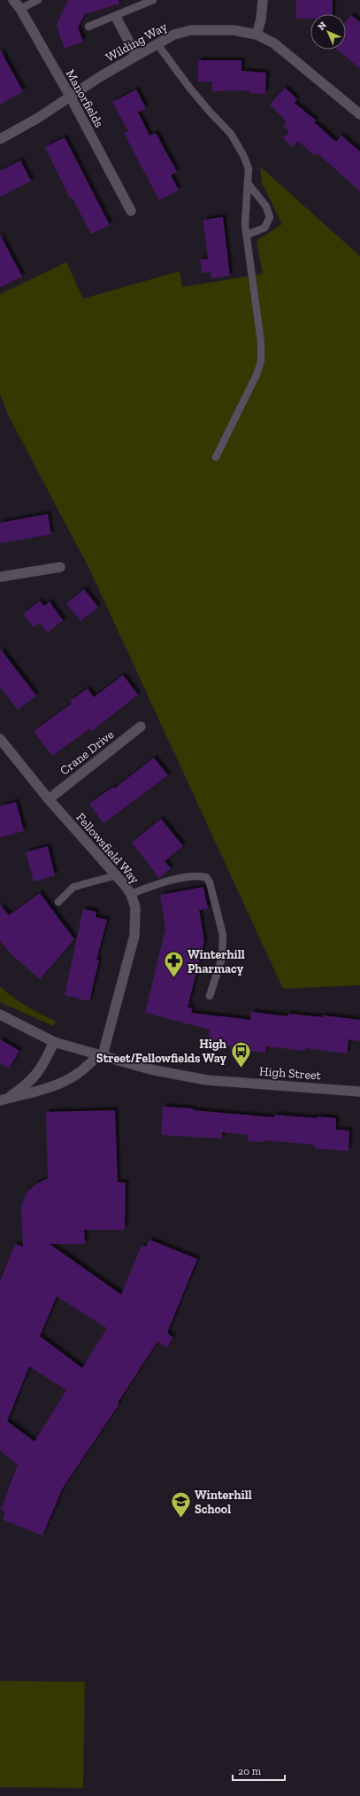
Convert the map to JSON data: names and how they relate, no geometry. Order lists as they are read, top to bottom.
{
  "streets": {
    "street": [
      "Wilding Way",
      "Manorfields",
      "Crane Drive",
      "Fellowsfield Way",
      "High Street"
    ]
  },
  "crossings": [
    ["Wilding Way", "Manorfields"],
    ["Crane Drive", "Fellowsfield Way"],
    ["Fellowsfield Way", "High Street"]
  ],
  "places": {
    "pharmacy": ["Winterhill Pharmacy"],
    "bus stop": ["High Street/Fellowfields Way"],
    "school or university": ["Winterhill School"]
  },
  "scale_bar": "20 m",
  "north": "top left"
}
